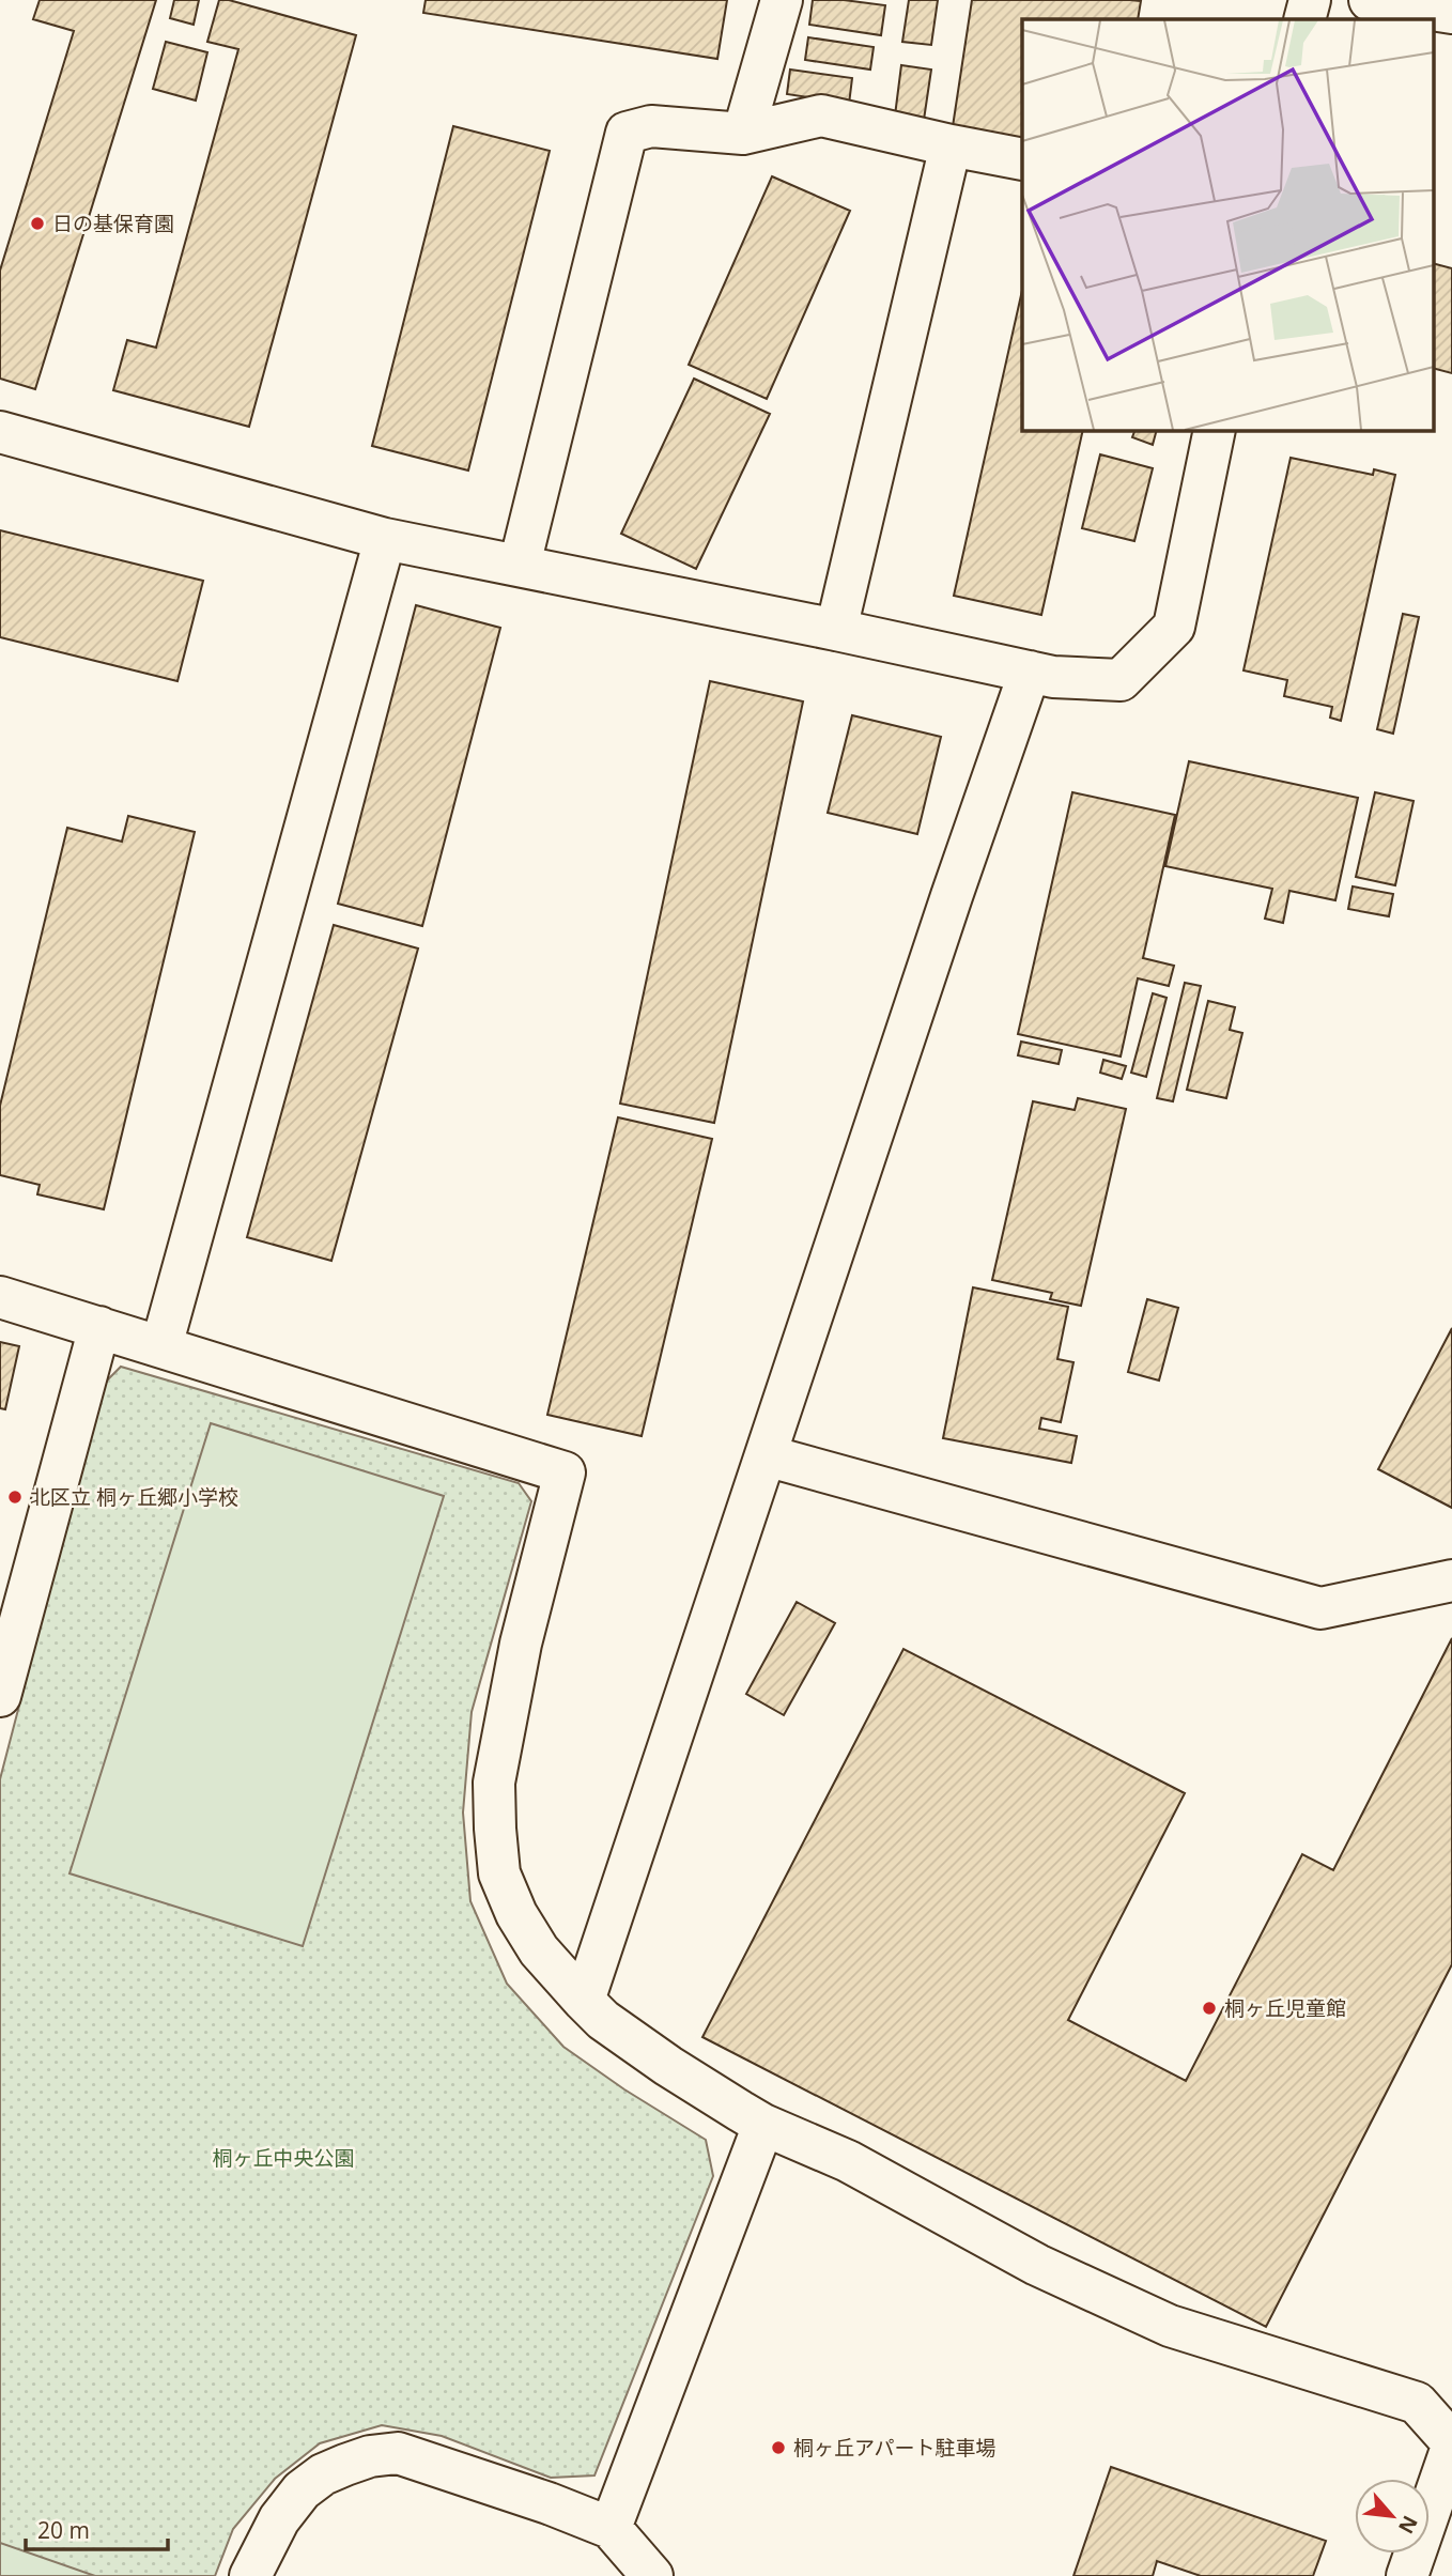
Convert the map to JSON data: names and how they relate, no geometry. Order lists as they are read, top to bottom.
{
  "parks": ["桐ヶ丘中央公園"],
  "places": [
    "日の基保育園",
    "北区立 桐ヶ丘郷小学校",
    "桐ヶ丘児童館",
    "桐ヶ丘アパート駐車場"
  ],
  "scale_bar": "20 m",
  "north": "bottom right"
}
